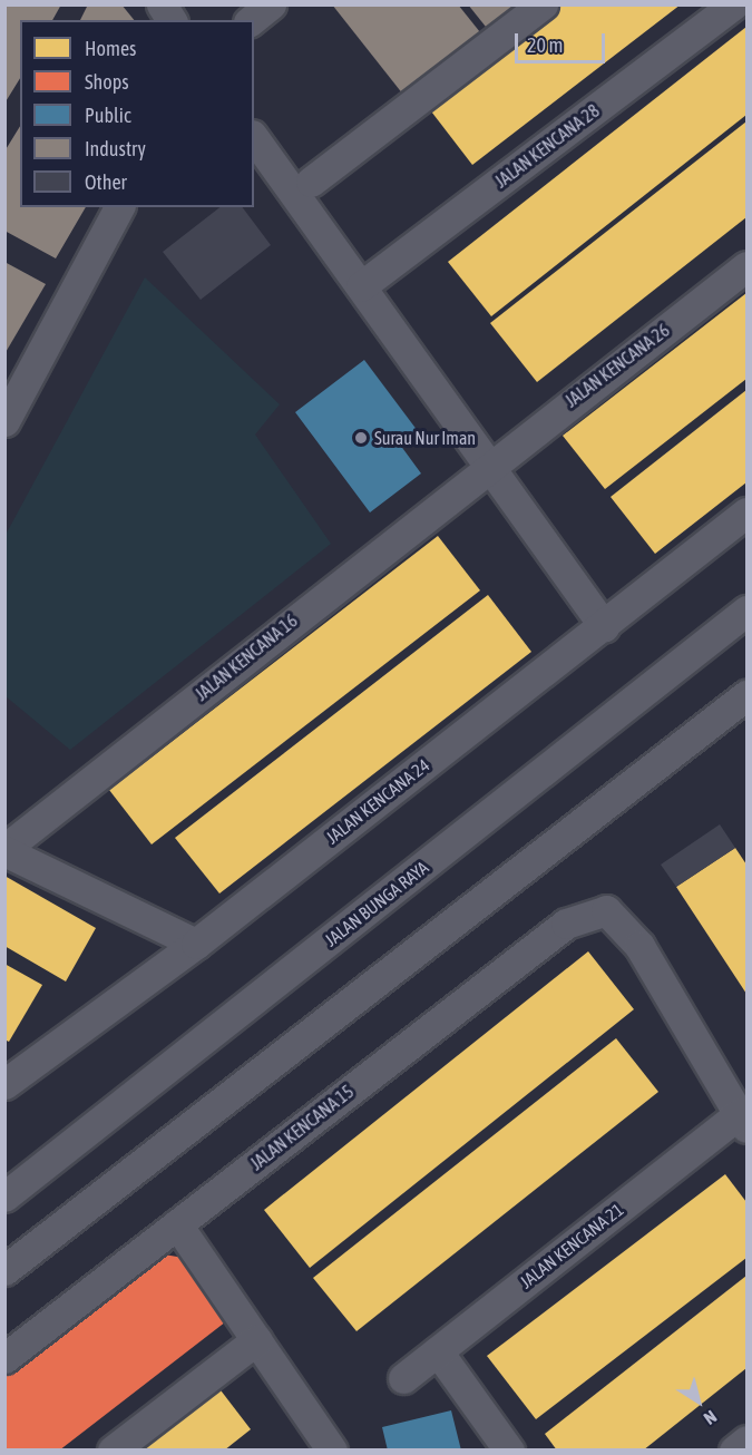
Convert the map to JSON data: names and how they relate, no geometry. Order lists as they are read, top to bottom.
{
  "streets": {
    "street": [
      "JALAN KENCANA 28",
      "JALAN KENCANA 26",
      "JALAN KENCANA 16",
      "JALAN KENCANA 24",
      "JALAN BUNGA RAYA",
      "JALAN KENCANA 15",
      "JALAN KENCANA 21"
    ]
  },
  "crossings": [
    ["JALAN KENCANA 26", "JALAN KENCANA 16"],
    ["JALAN KENCANA 15", "JALAN KENCANA 21"]
  ],
  "places": ["Surau Nur Iman"],
  "legend": [
    "Homes",
    "Shops",
    "Public",
    "Industry",
    "Other"
  ],
  "scale_bar": "20 m",
  "north": "bottom right"
}
